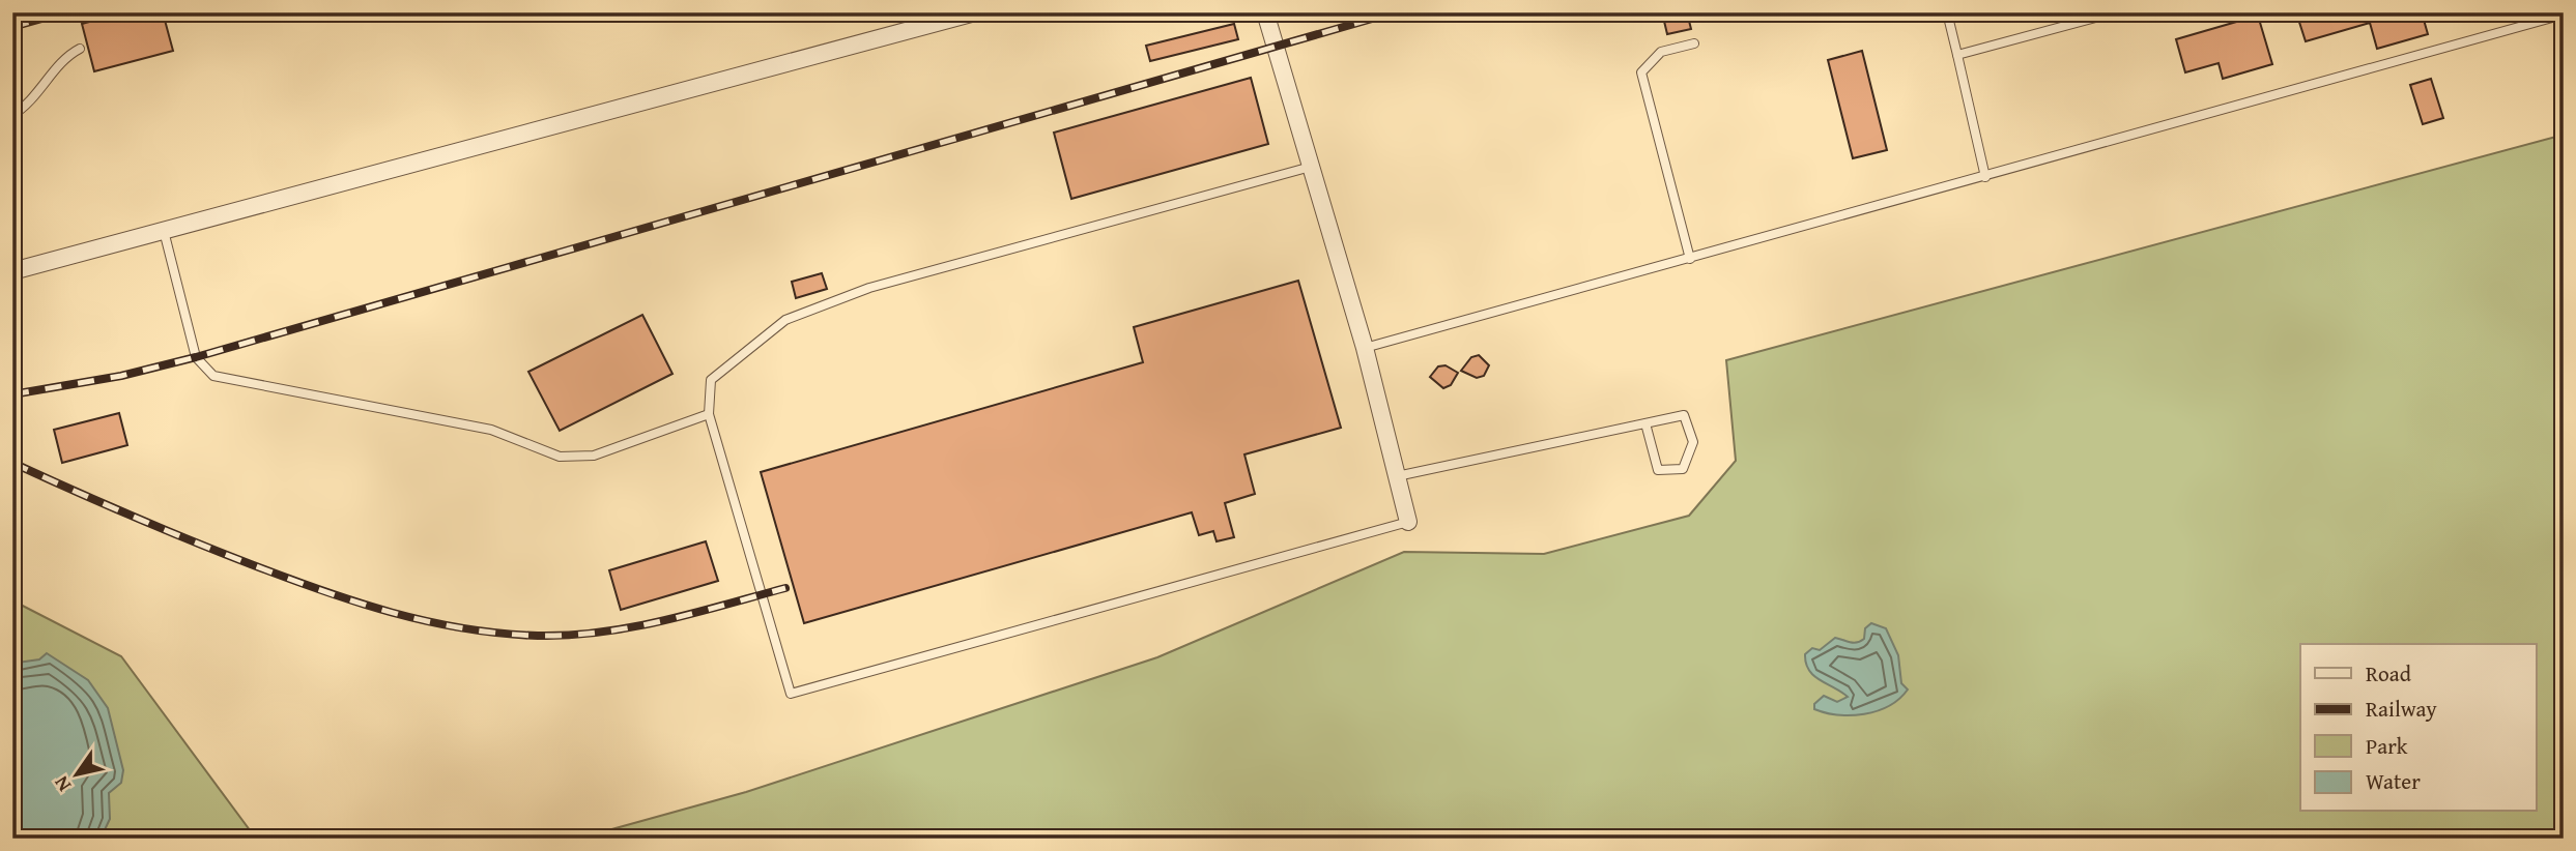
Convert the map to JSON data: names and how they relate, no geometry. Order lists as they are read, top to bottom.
{
  "legend": [
    "Road",
    "Railway",
    "Park",
    "Water"
  ],
  "north": "bottom left"
}
